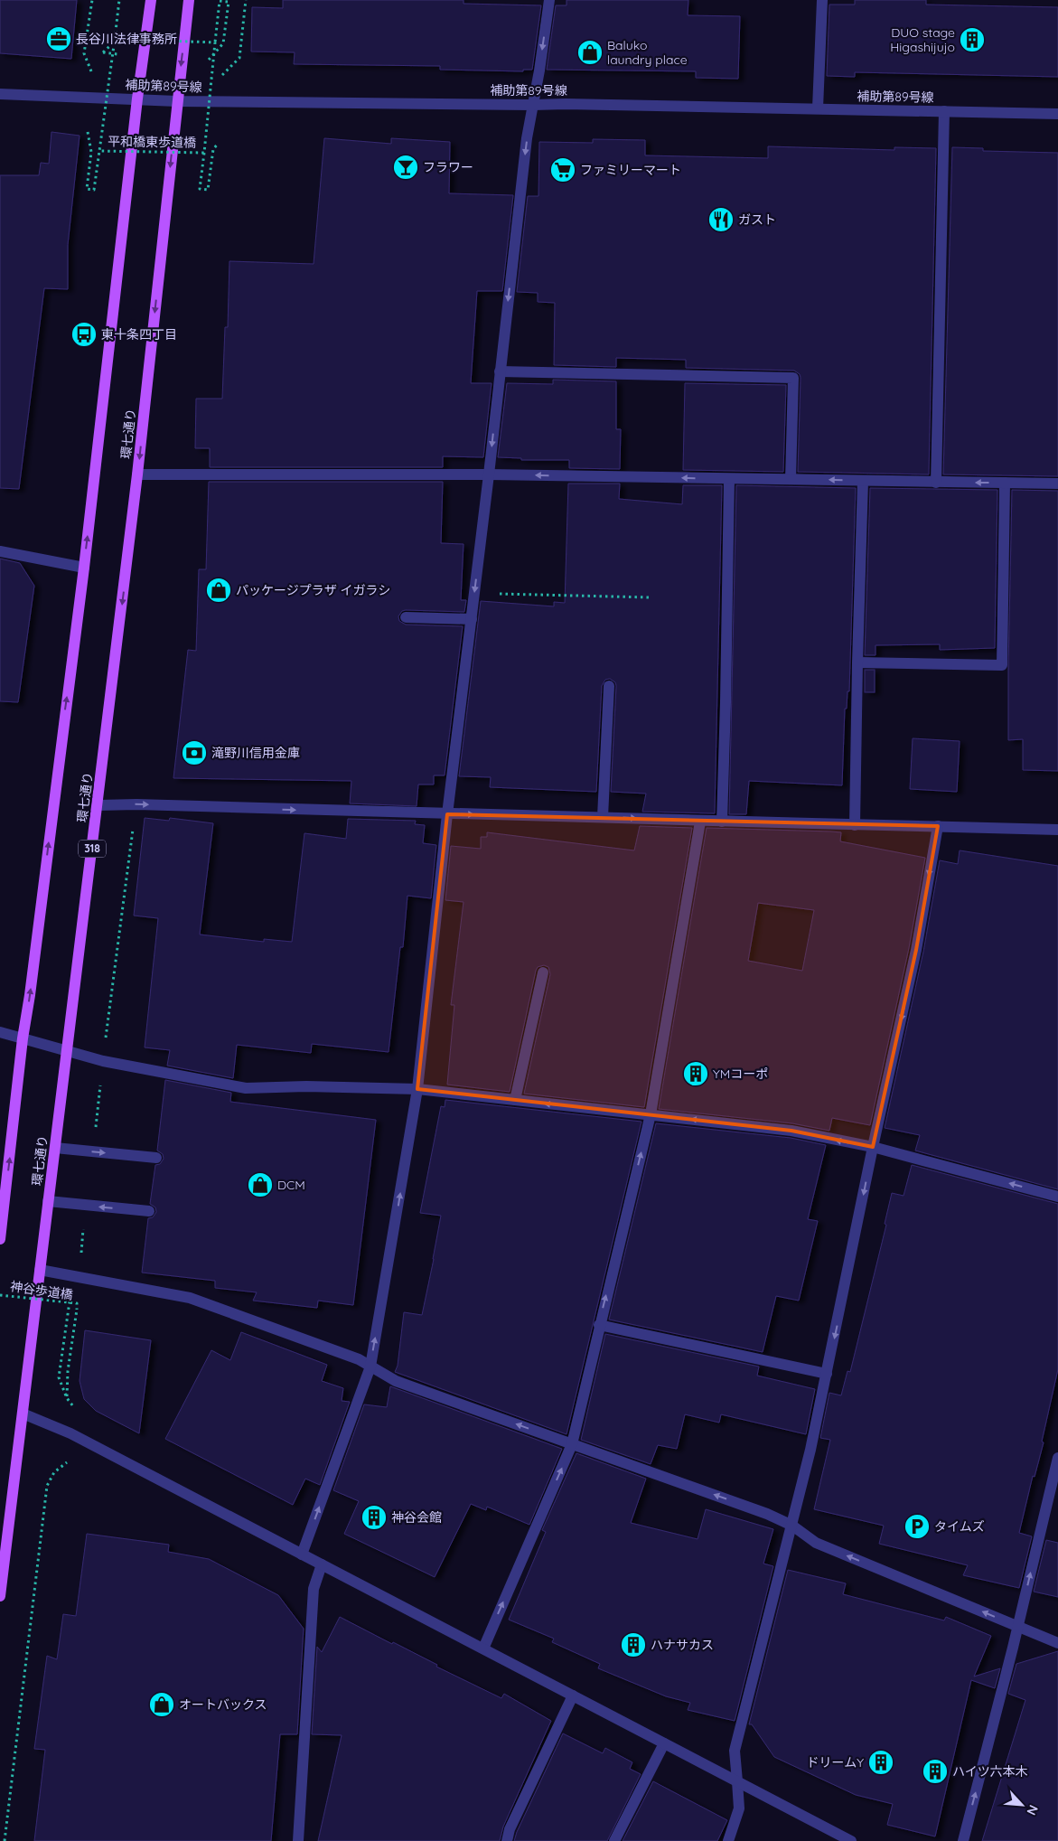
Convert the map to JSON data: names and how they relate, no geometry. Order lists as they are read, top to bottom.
{
  "streets": {
    "main road": ["環七通り", "318"],
    "street": ["補助第89号線"],
    "path": ["平和橋東歩道橋", "神谷歩道橋"]
  },
  "crossings": [
    ["補助第89号線", "環七通り"]
  ],
  "places": {
    "office": ["長谷川法律事務所"],
    "building": [
      "DUO stage Higashijujo",
      "YMコーポ",
      "神谷会館",
      "ハナサカス",
      "ドリームY",
      "ハイツ六本木"
    ],
    "shop": [
      "Baluko laundry place",
      "パッケージプラザ イガラシ",
      "DCM",
      "オートバックス"
    ],
    "bar": ["フラワー"],
    "supermarket": ["ファミリーマート"],
    "restaurant": ["ガスト"],
    "bus stop": ["東十条四丁目"],
    "bank": ["滝野川信用金庫"],
    "parking": ["タイムズ"]
  },
  "north": "bottom right"
}
